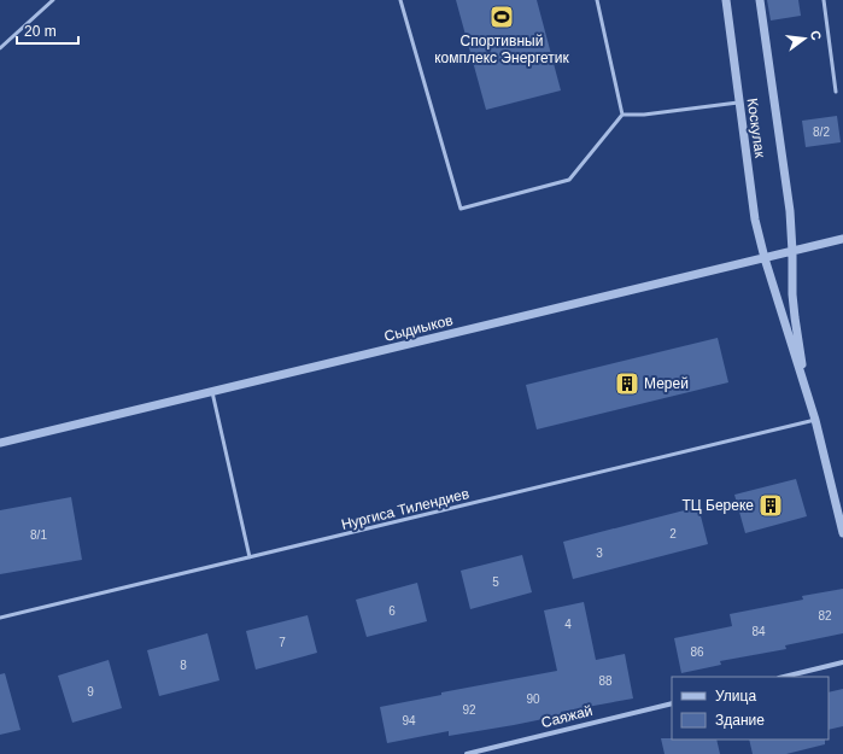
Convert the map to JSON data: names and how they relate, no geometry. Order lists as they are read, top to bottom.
{
  "streets": {
    "street": ["Коскулак", "Сыдиыков", "Саяжай"],
    "lane": ["Нургиса Тилендиев"]
  },
  "crossings": [
    ["Коскулак", "Сыдиыков"]
  ],
  "places": {
    "sports": ["Спортивный комплекс Энергетик"],
    "building": ["Мерей", "ТЦ Береке"]
  },
  "house_numbers": [
    "8/2",
    "2",
    "8/1",
    "3",
    "5",
    "6",
    "82",
    "4",
    "84",
    "7",
    "86",
    "8",
    "88",
    "9",
    "90",
    "92",
    "94"
  ],
  "legend": ["Улица", "Здание"],
  "scale_bar": "20 m",
  "north": "right"
}
